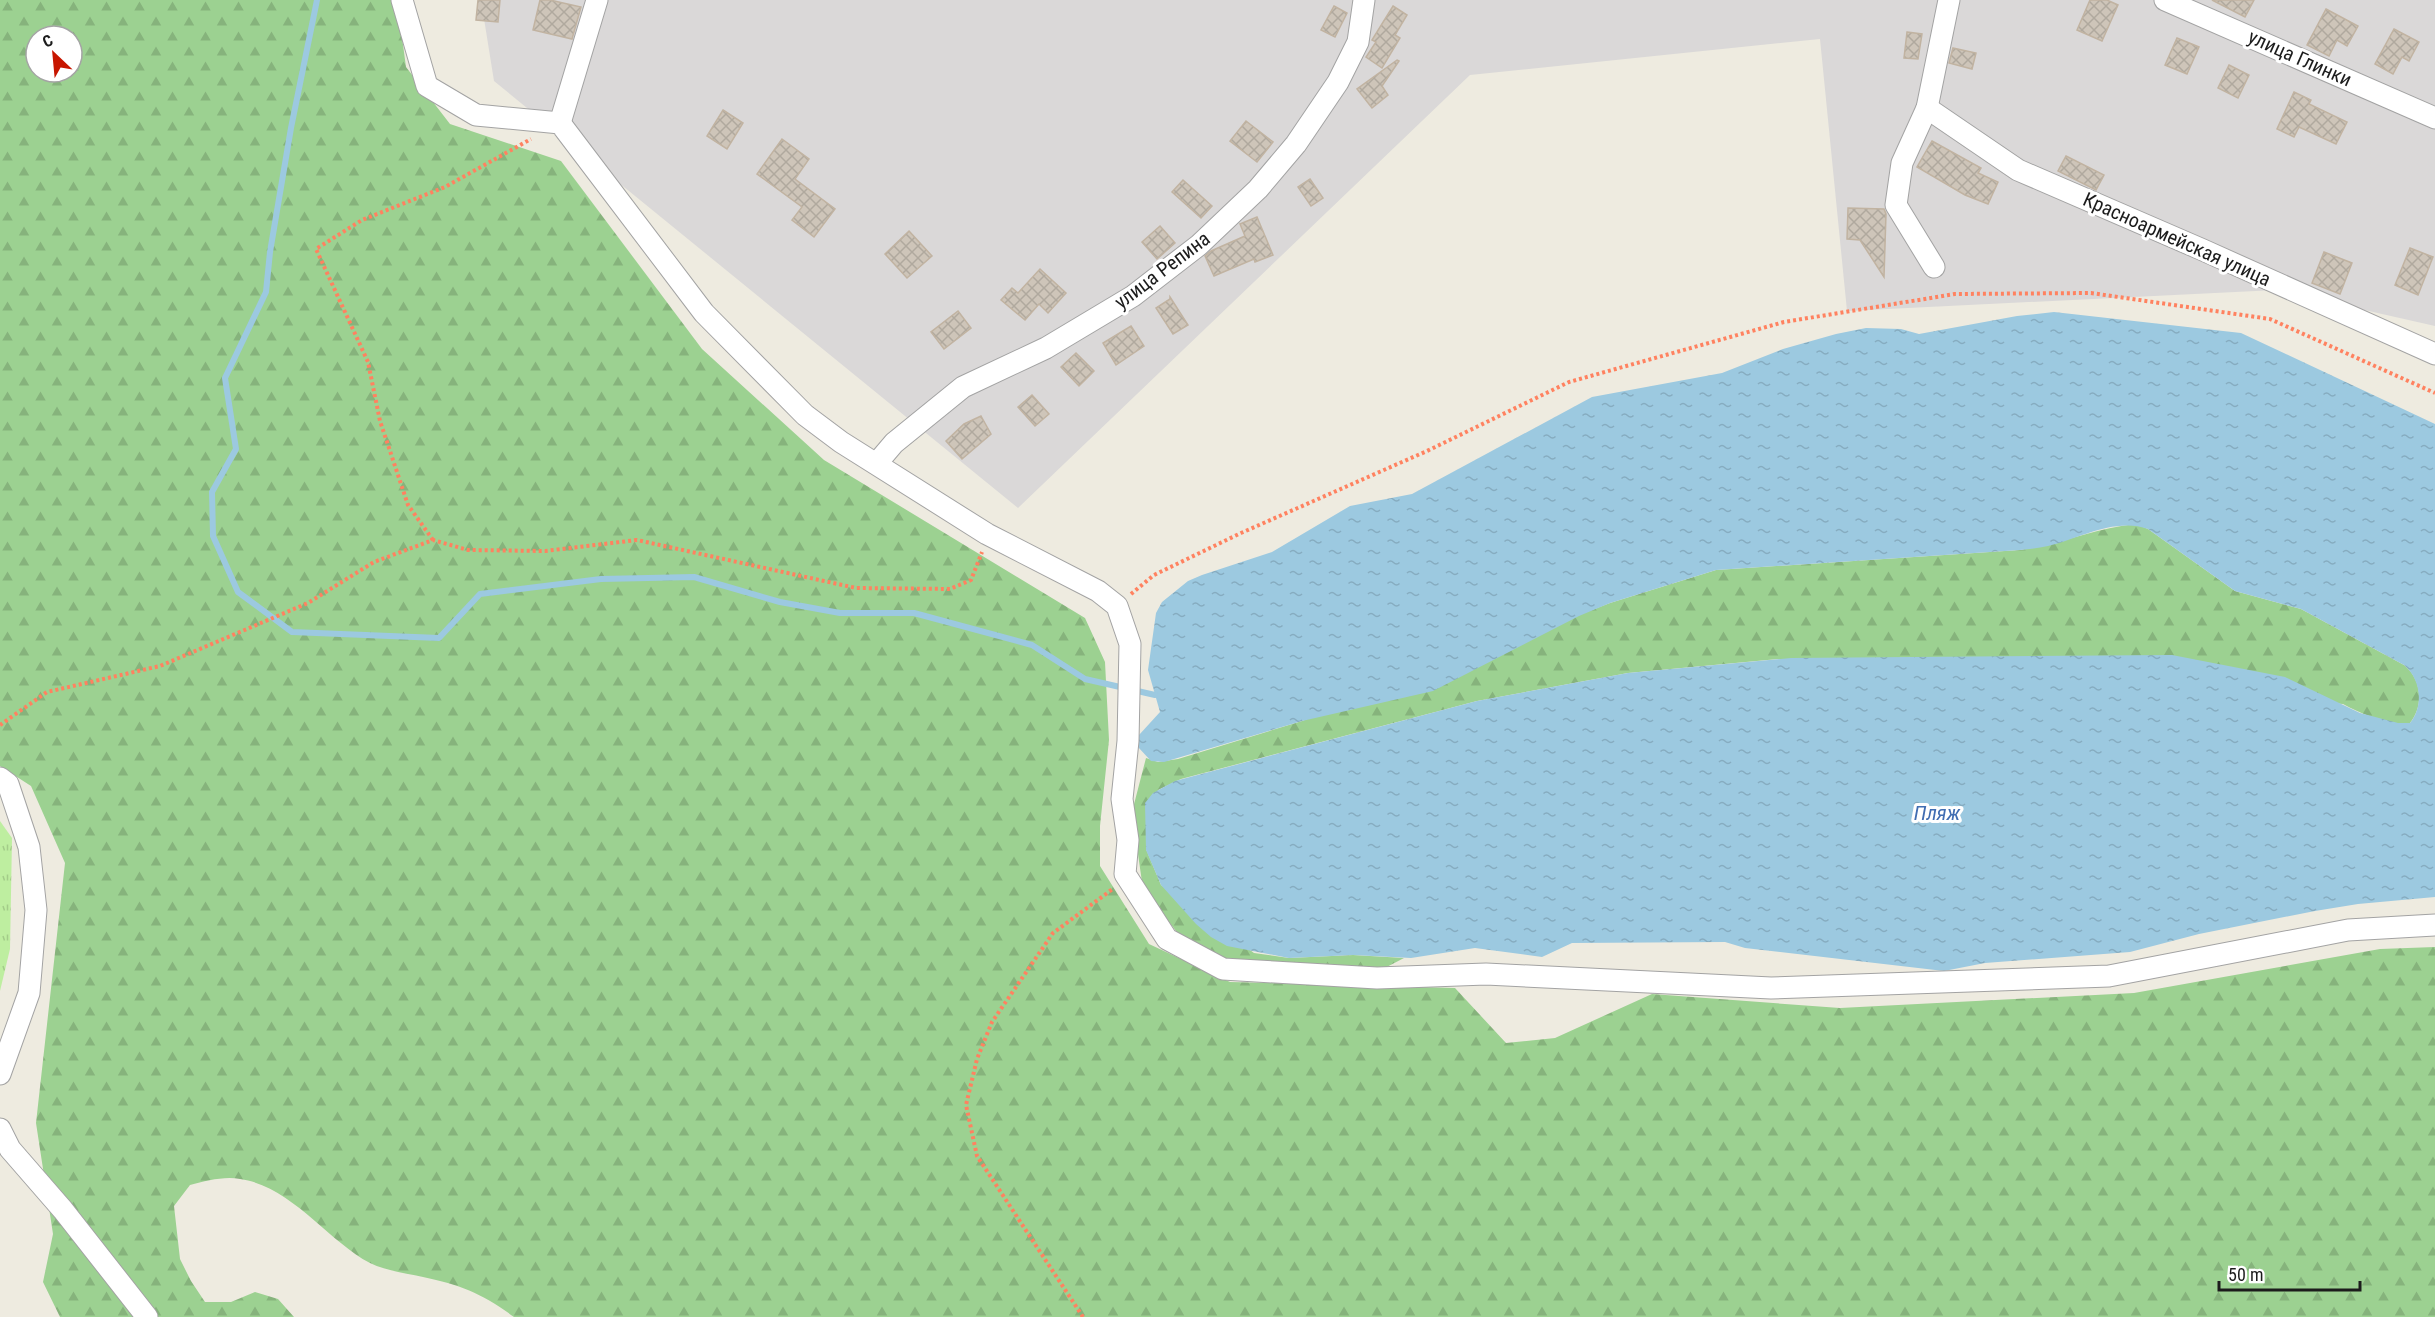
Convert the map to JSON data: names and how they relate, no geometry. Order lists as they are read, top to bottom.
{
  "streets": {
    "street": ["улица Глинки", "Красноармейская улица", "улица Репина"]
  },
  "water": ["Пляж"],
  "scale_bar": "50 m",
  "north": "top left"
}
